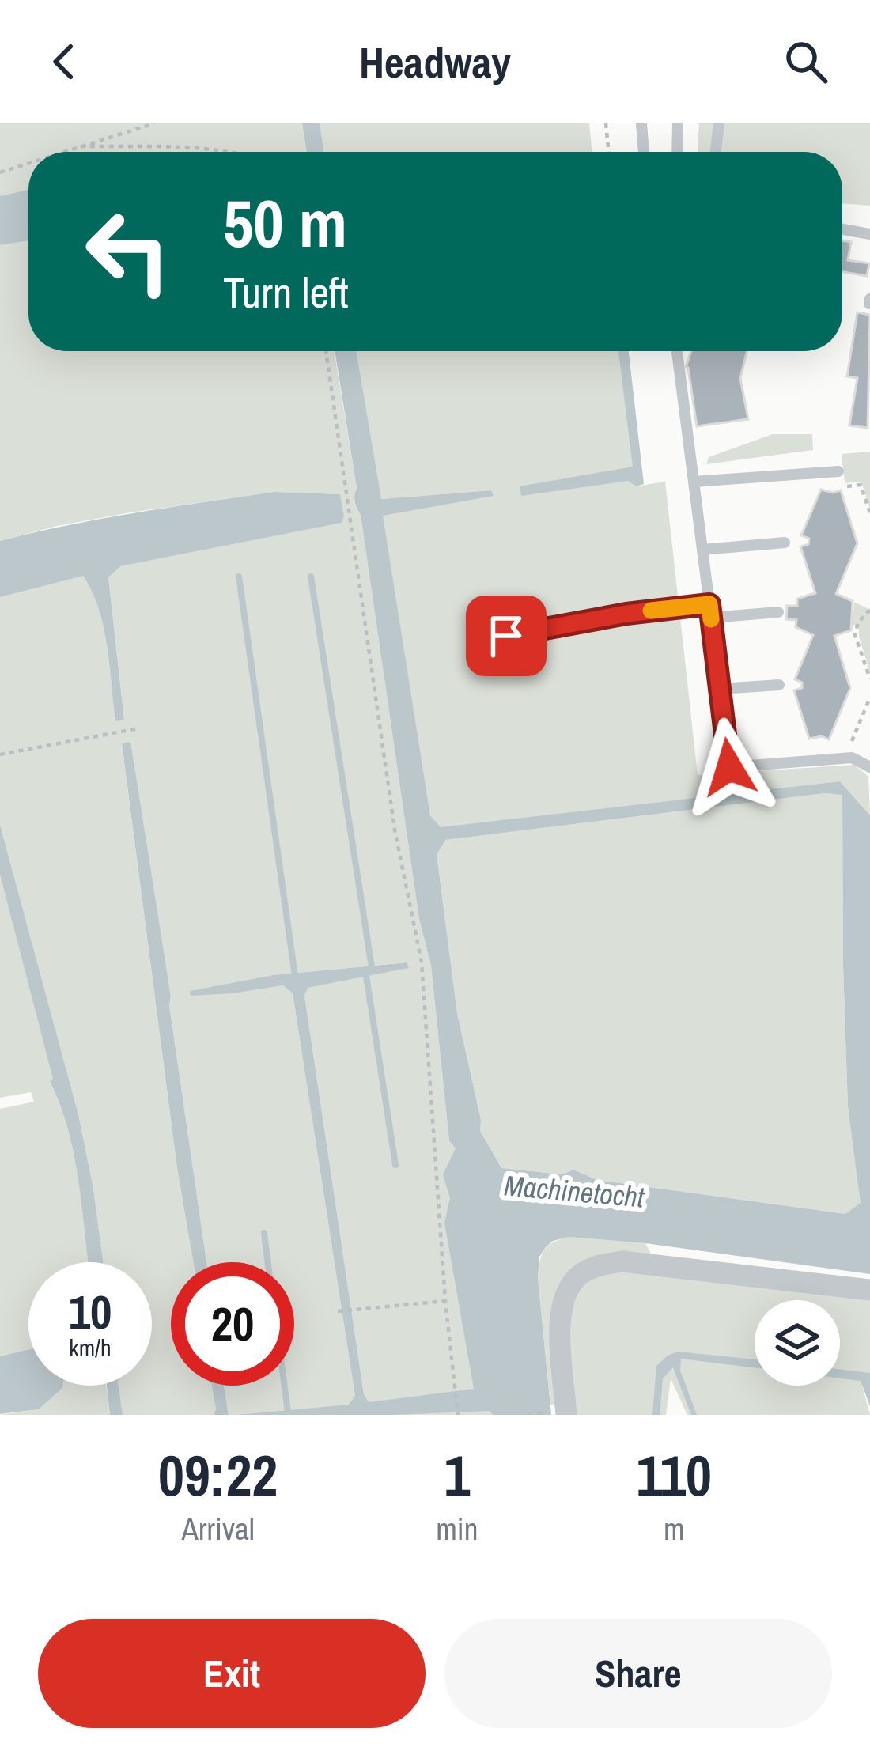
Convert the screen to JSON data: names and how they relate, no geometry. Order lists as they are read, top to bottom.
{
  "water": ["Machinetocht"],
  "page": {
    "header": "Headway",
    "turn": ["50 m", "Turn left"],
    "speed": "10 km/h",
    "limit": "20",
    "eta": [
      "09:22",
      "Arrival",
      "1",
      "min",
      "110",
      "m"
    ],
    "buttons": ["Exit", "Share"]
  }
}
